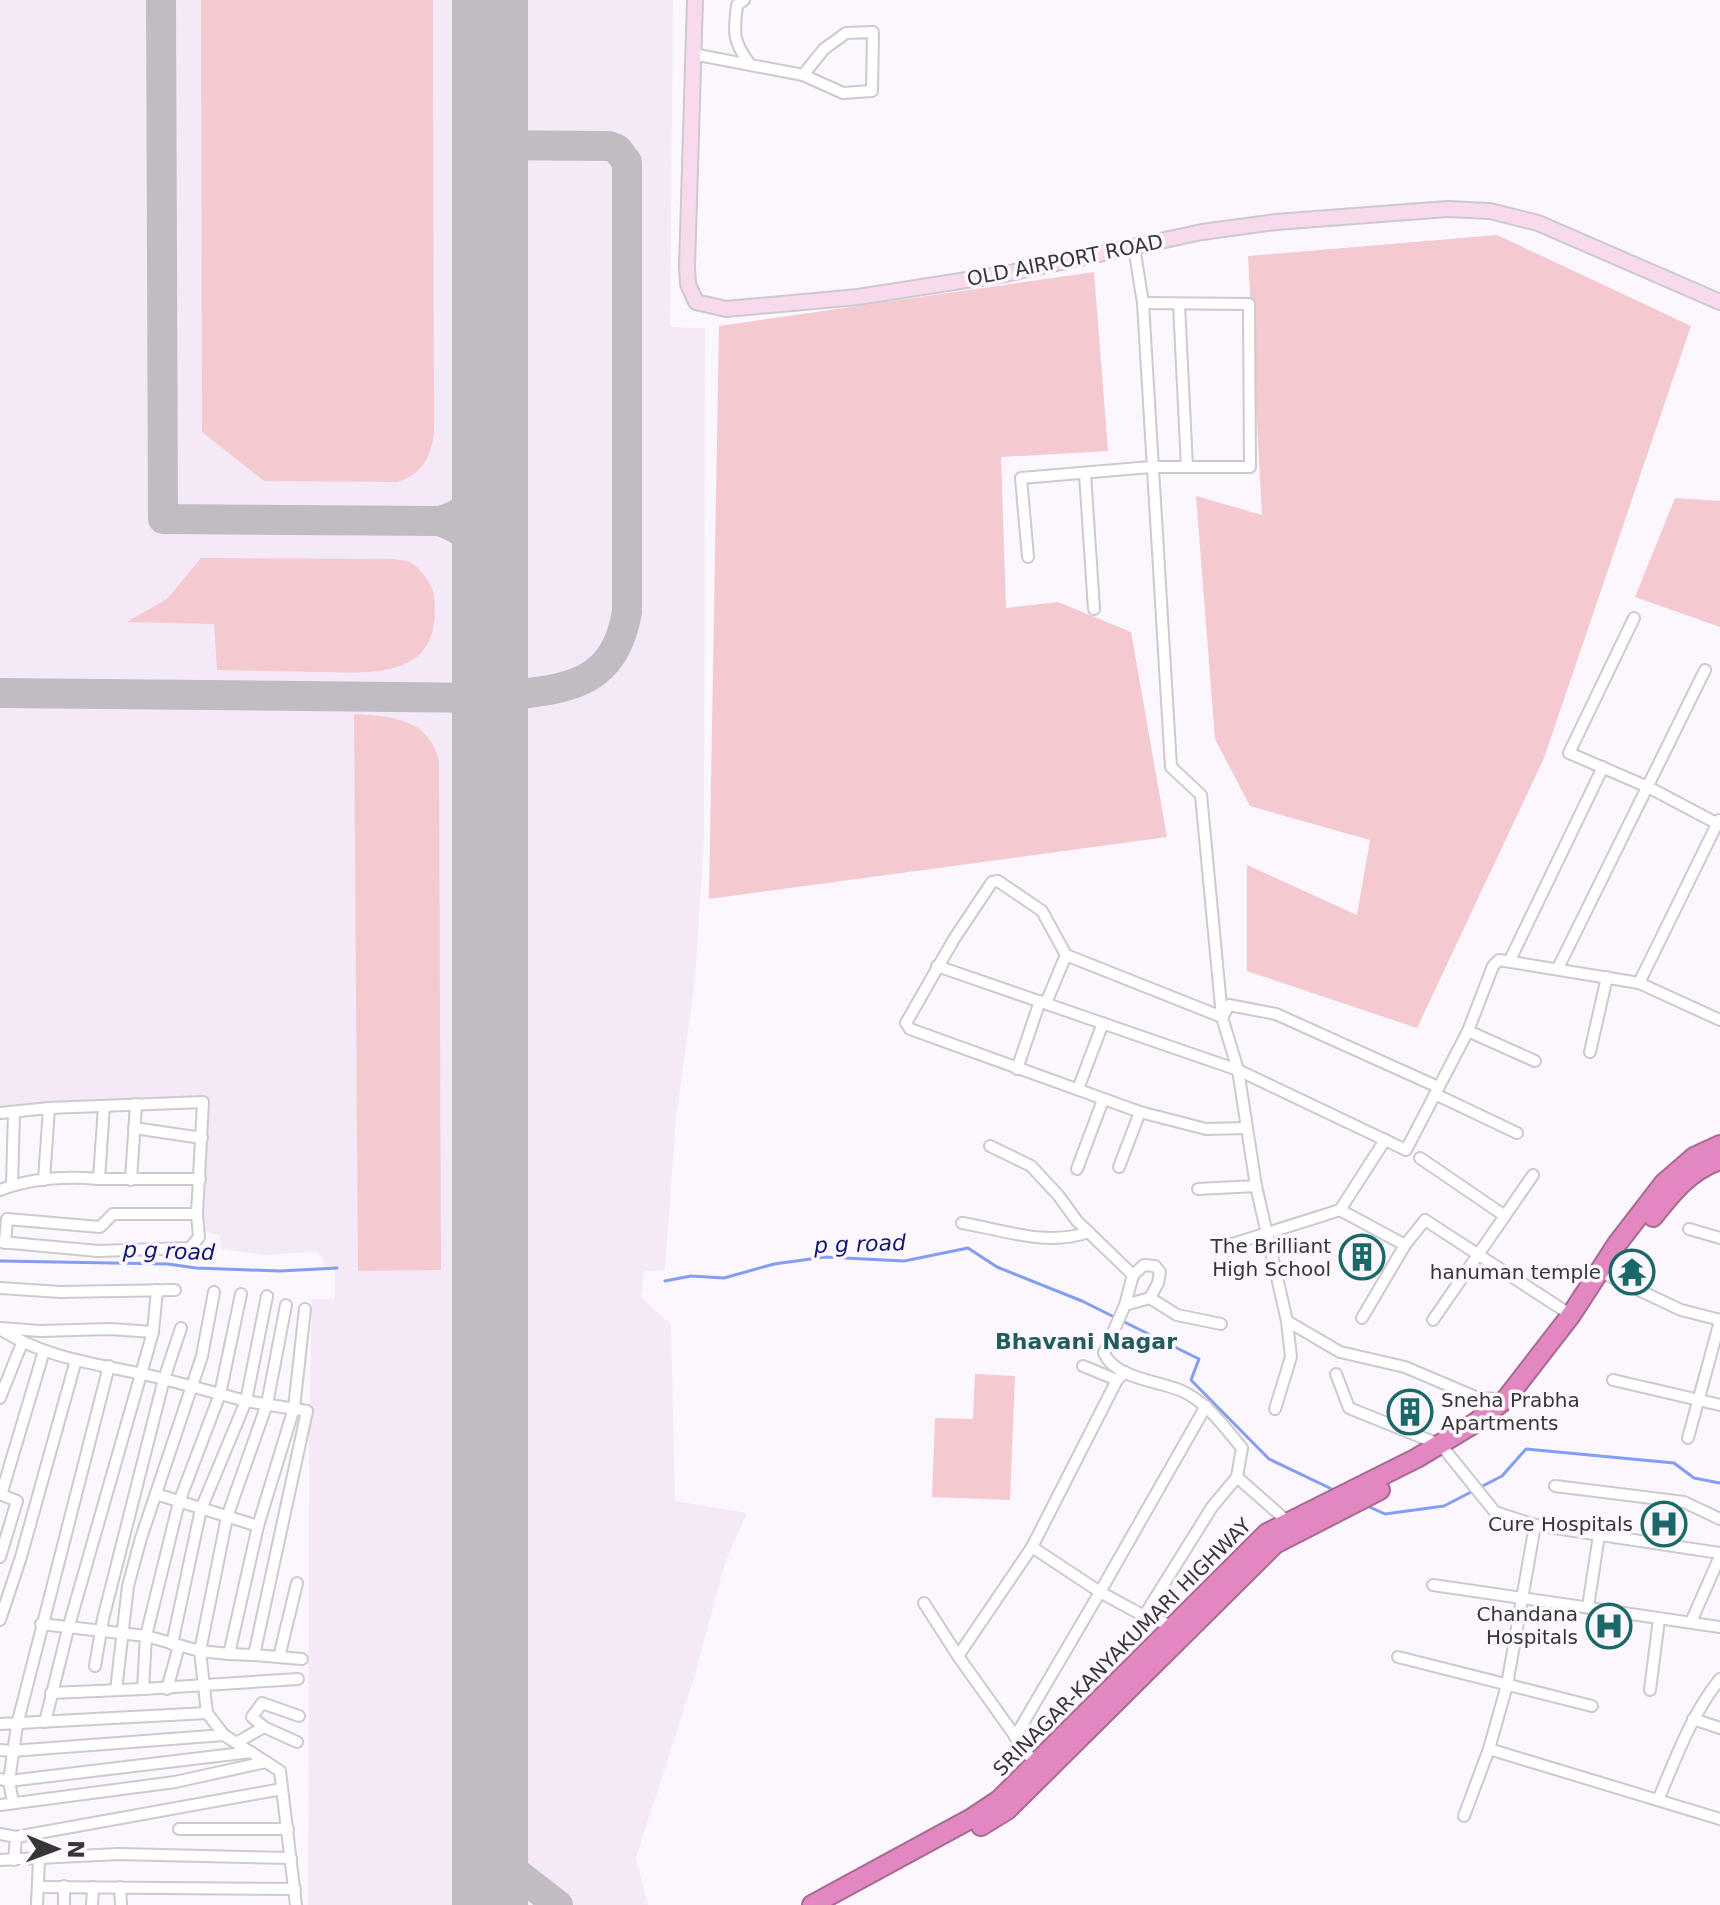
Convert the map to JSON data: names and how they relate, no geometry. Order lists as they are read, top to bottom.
{
  "streets": {
    "highway": ["SRINAGAR-KANYAKUMARI HIGHWAY"],
    "main road": ["OLD AIRPORT ROAD"]
  },
  "districts": ["Bhavani Nagar"],
  "water": ["p g road"],
  "places": {
    "building": ["The Brilliant High School", "Sneha Prabha Apartments"],
    "temple": ["hanuman temple"],
    "hospital": ["Cure Hospitals", "Chandana Hospitals"]
  },
  "north": "right"
}
